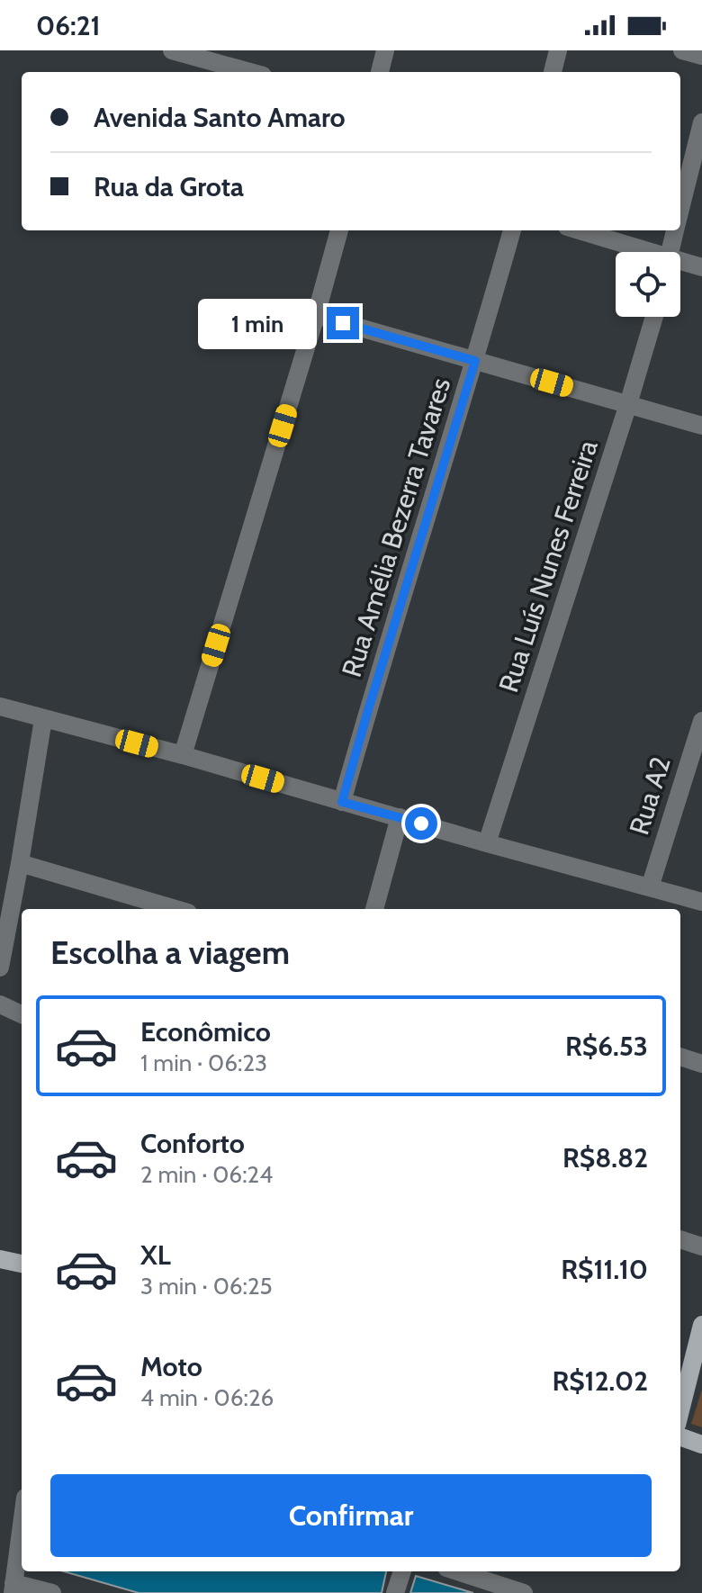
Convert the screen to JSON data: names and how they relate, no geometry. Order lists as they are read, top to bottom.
{
  "streets": {
    "street": ["Rua Amélia Bezerra Tavares", "Rua Luís Nunes Ferreira", "Rua A2"]
  },
  "page": {
    "status": "06:21",
    "banner": ["Avenida Santo Amaro", "Rua da Grota"],
    "bubble": "1 min",
    "heading": "Escolha a viagem",
    "list": [
      {
        "name": "Econômico",
        "note": "1 min · 06:23",
        "value": "R$6.53"
      },
      {
        "name": "Conforto",
        "note": "2 min · 06:24",
        "value": "R$8.82"
      },
      {
        "name": "XL",
        "note": "3 min · 06:25",
        "value": "R$11.10"
      },
      {
        "name": "Moto",
        "note": "4 min · 06:26",
        "value": "R$12.02"
      }
    ],
    "buttons": "Confirmar"
  }
}
